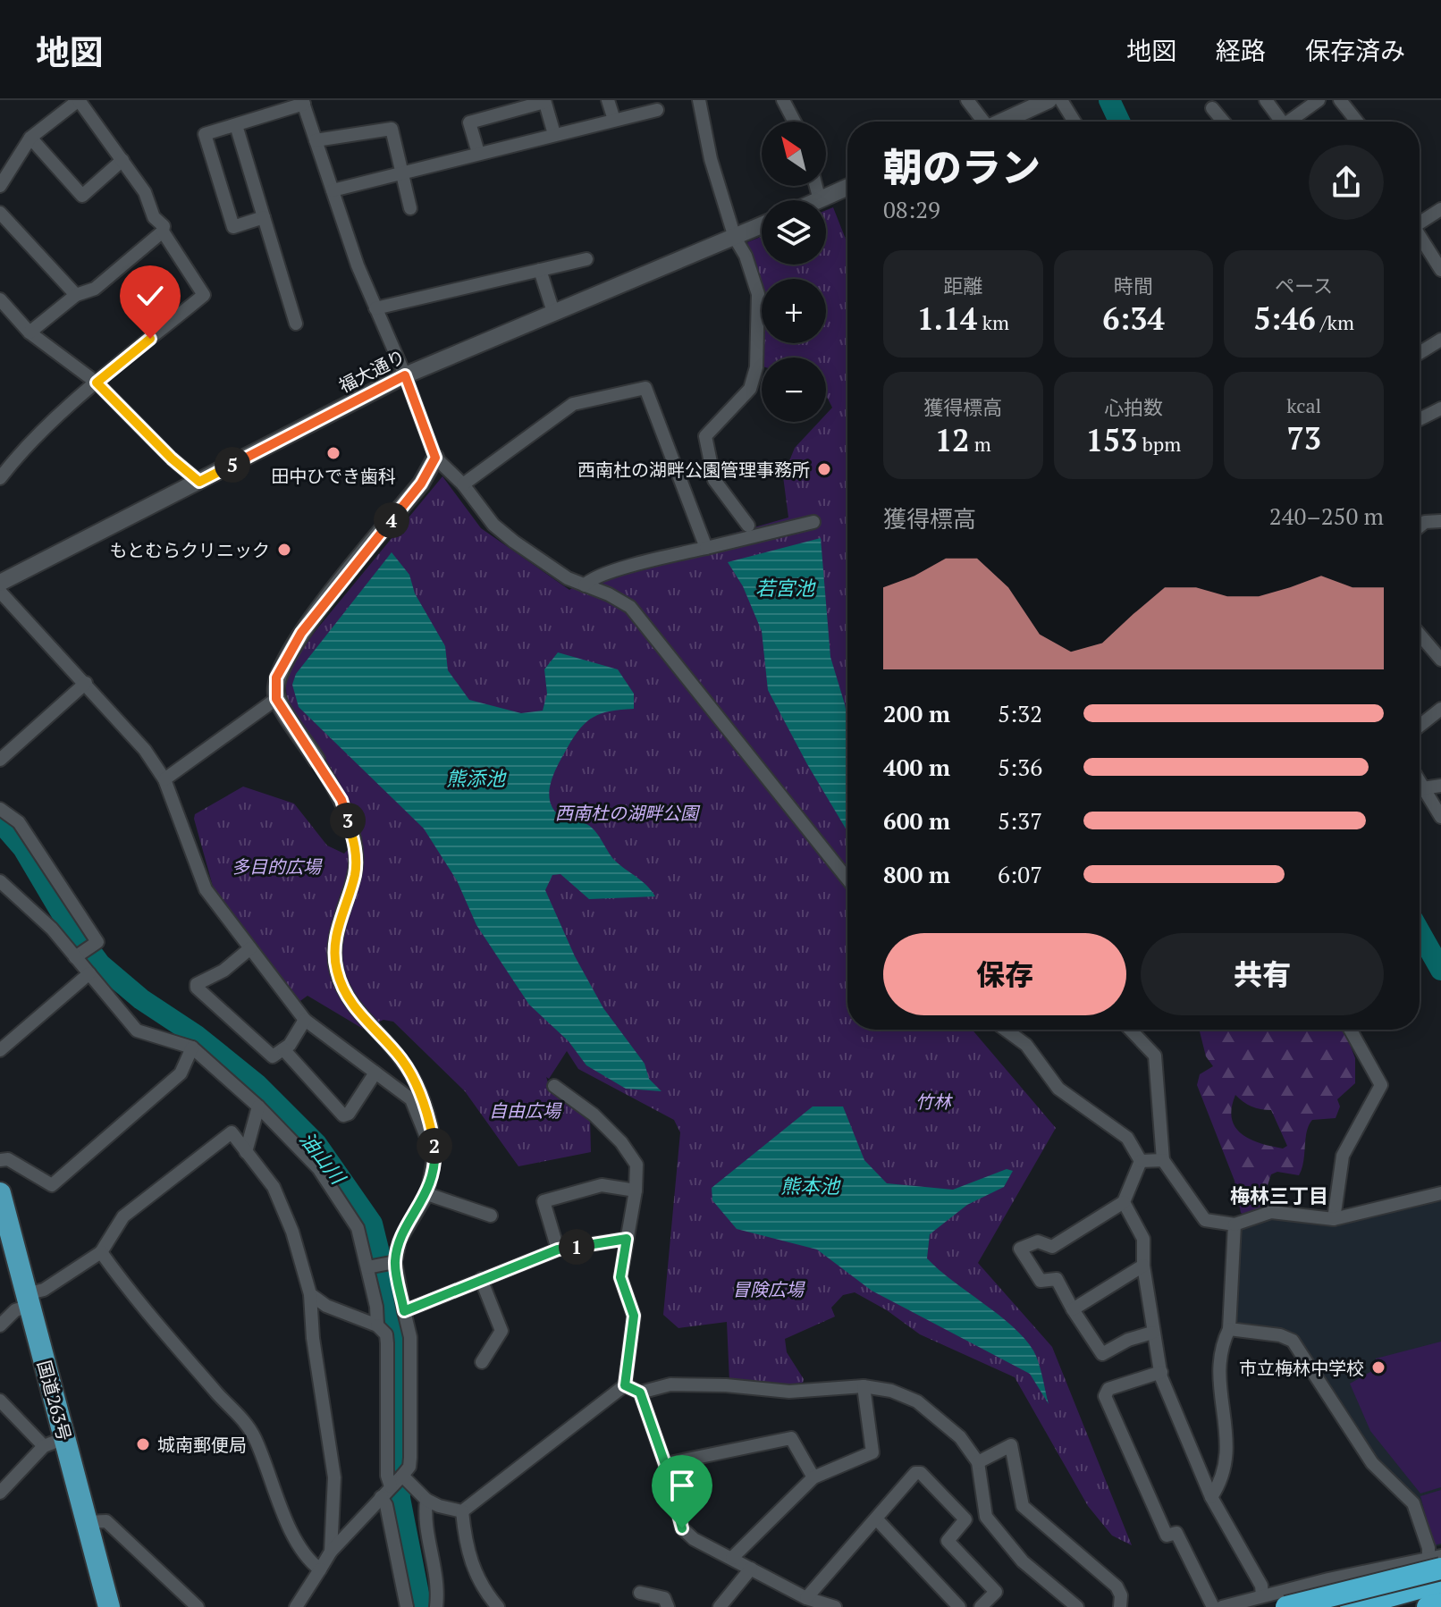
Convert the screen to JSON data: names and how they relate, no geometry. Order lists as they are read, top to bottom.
{
  "streets": {
    "highway": ["国道263号"],
    "street": ["福大通り"]
  },
  "districts": ["梅林三丁目"],
  "water": [
    "若宮池",
    "熊添池",
    "油山川",
    "熊本池"
  ],
  "parks": [
    "西南杜の湖畔公園",
    "多目的広場",
    "竹林",
    "自由広場",
    "冒険広場"
  ],
  "places": [
    "田中ひでき歯科",
    "西南杜の湖畔公園管理事務所",
    "もとむらクリニック",
    "市立梅林中学校",
    "城南郵便局"
  ],
  "north": "top left",
  "page": {
    "header": "地図",
    "nav": ["地図", "経路", "保存済み"],
    "map_buttons": ["+", "−"],
    "heading": ["朝のラン", "08:29"],
    "stats": [
      ["距離", "1.14 km"],
      ["時間", "6:34"],
      ["ペース", "5:46 /km"],
      ["獲得標高", "12 m"],
      ["心拍数", "153 bpm"],
      ["kcal", "73"]
    ],
    "pins": [
      "5",
      "4",
      "3",
      "2",
      "1"
    ],
    "chart": ["獲得標高", "240–250 m"],
    "list": [
      {
        "name": "200 m",
        "note": "5:32"
      },
      {
        "name": "400 m",
        "note": "5:36"
      },
      {
        "name": "600 m",
        "note": "5:37"
      },
      {
        "name": "800 m",
        "note": "6:07"
      }
    ],
    "buttons": ["保存", "共有"]
  }
}
